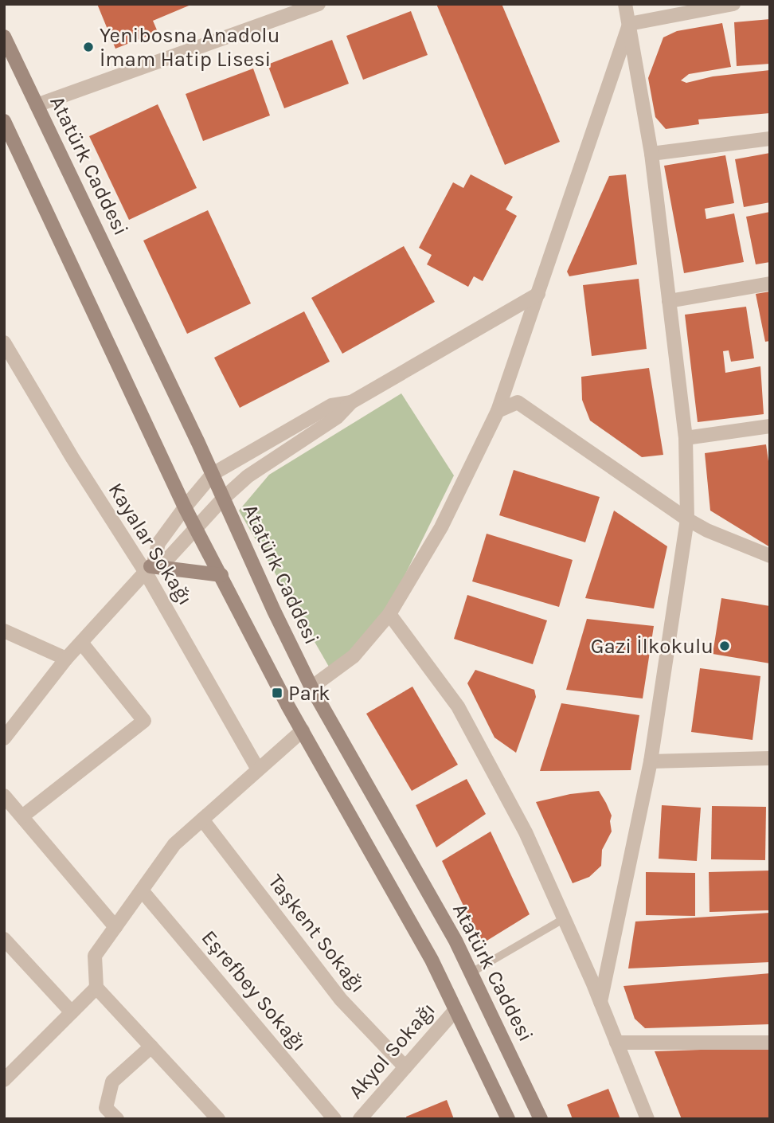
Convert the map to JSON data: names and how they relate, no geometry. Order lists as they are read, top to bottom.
{
  "streets": {
    "main road": ["Atatürk Caddesi"],
    "street": [
      "Kayalar Sokağı",
      "Taşkent Sokağı",
      "Eşrefbey Sokağı",
      "Akyol Sokağı"
    ]
  },
  "crossings": [
    ["Taşkent Sokağı", "Akyol Sokağı"]
  ],
  "places": {
    "other": ["Yenibosna Anadolu İmam Hatip Lisesi", "Gazi İlkokulu"],
    "transit": ["Park"]
  }
}
